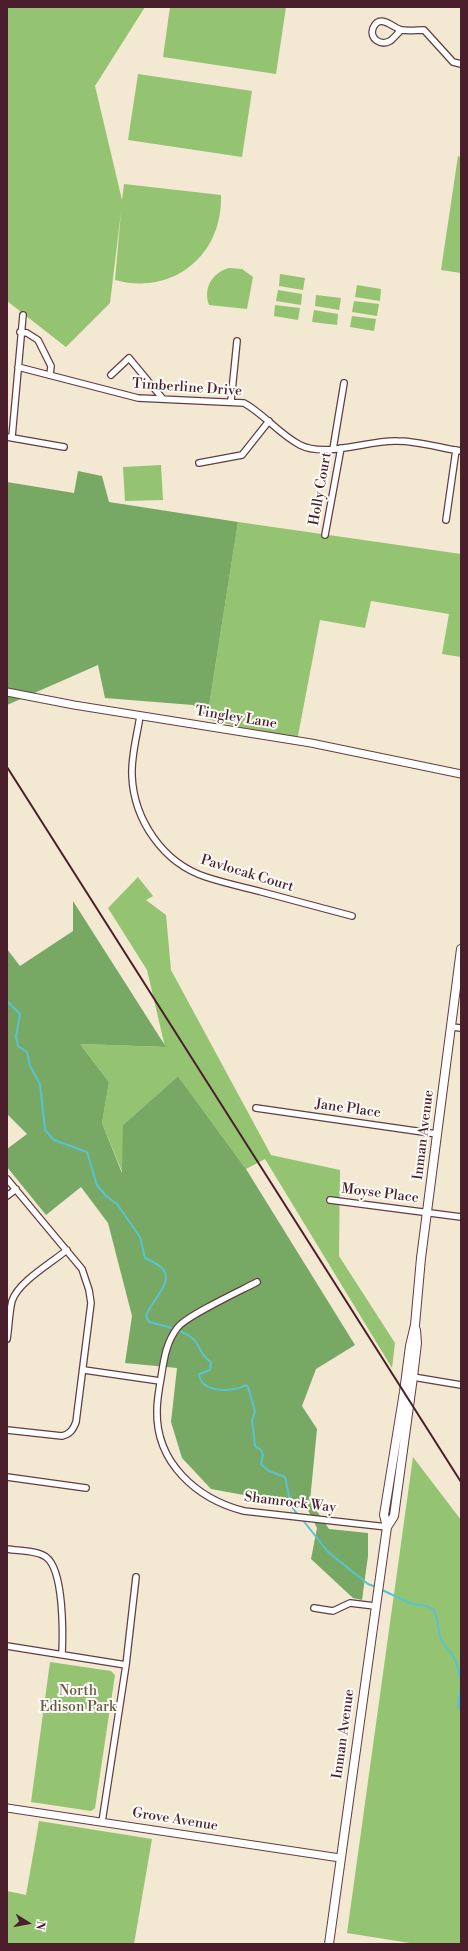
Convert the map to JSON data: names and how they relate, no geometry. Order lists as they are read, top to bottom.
{
  "streets": {
    "main road": ["Inman Avenue"],
    "street": [
      "Timberline Drive",
      "Holly Court",
      "Tingley Lane",
      "Pavlocak Court",
      "Jane Place",
      "Moyse Place",
      "Shamrock Way",
      "Grove Avenue"
    ]
  },
  "crossings": [
    ["Timberline Drive", "Holly Court"],
    ["Tingley Lane", "Pavlocak Court"],
    ["Jane Place", "Inman Avenue"],
    ["Inman Avenue", "Moyse Place"],
    ["Inman Avenue", "Shamrock Way"],
    ["Inman Avenue", "Grove Avenue"]
  ],
  "parks": ["North Edison Park"],
  "north": "right"
}
